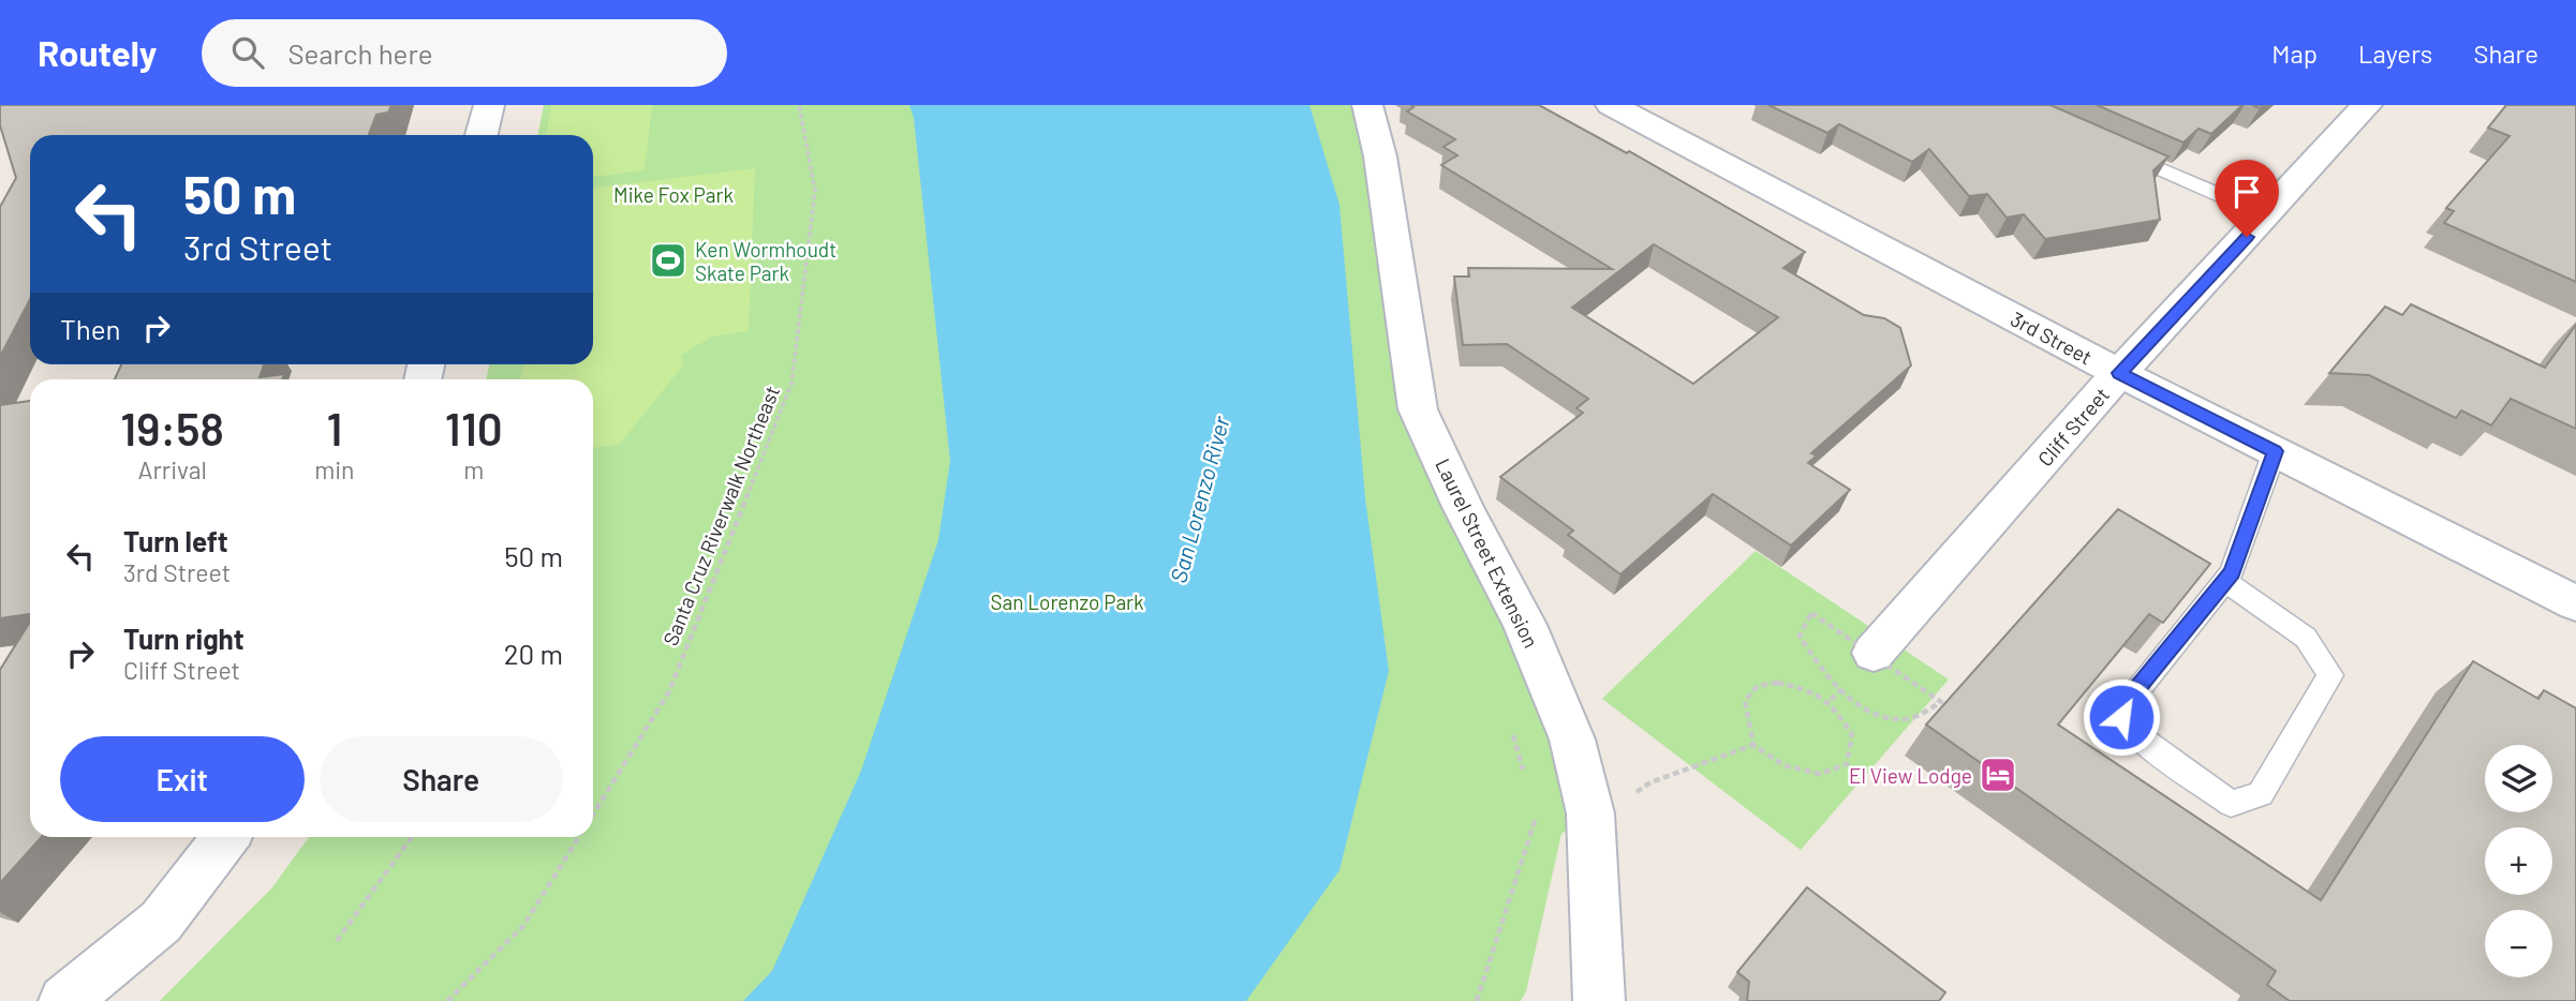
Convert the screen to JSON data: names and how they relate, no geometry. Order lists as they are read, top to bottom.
{
  "streets": {
    "street": ["3rd Street", "Cliff Street", "Laurel Street Extension"],
    "path": ["Santa Cruz Riverwalk Northeast"]
  },
  "crossings": [
    ["3rd Street", "Cliff Street"]
  ],
  "water": ["San Lorenzo River"],
  "parks": ["Mike Fox Park", "San Lorenzo Park"],
  "places": {
    "sports": ["Ken Wormhoudt Skate Park"],
    "hotel": ["El View Lodge"]
  },
  "page": {
    "header": "Routely",
    "search": "Search here",
    "nav": ["Map", "Layers", "Share"],
    "turn": ["50 m", "3rd Street"],
    "then": "Then",
    "eta": [
      "19:58",
      "Arrival",
      "1",
      "min",
      "110",
      "m"
    ],
    "list": [
      {
        "name": "Turn left",
        "note": "3rd Street",
        "value": "50 m"
      },
      {
        "name": "Turn right",
        "note": "Cliff Street",
        "value": "20 m"
      }
    ],
    "buttons": ["Exit", "Share"],
    "map_buttons": ["+", "−"]
  }
}
